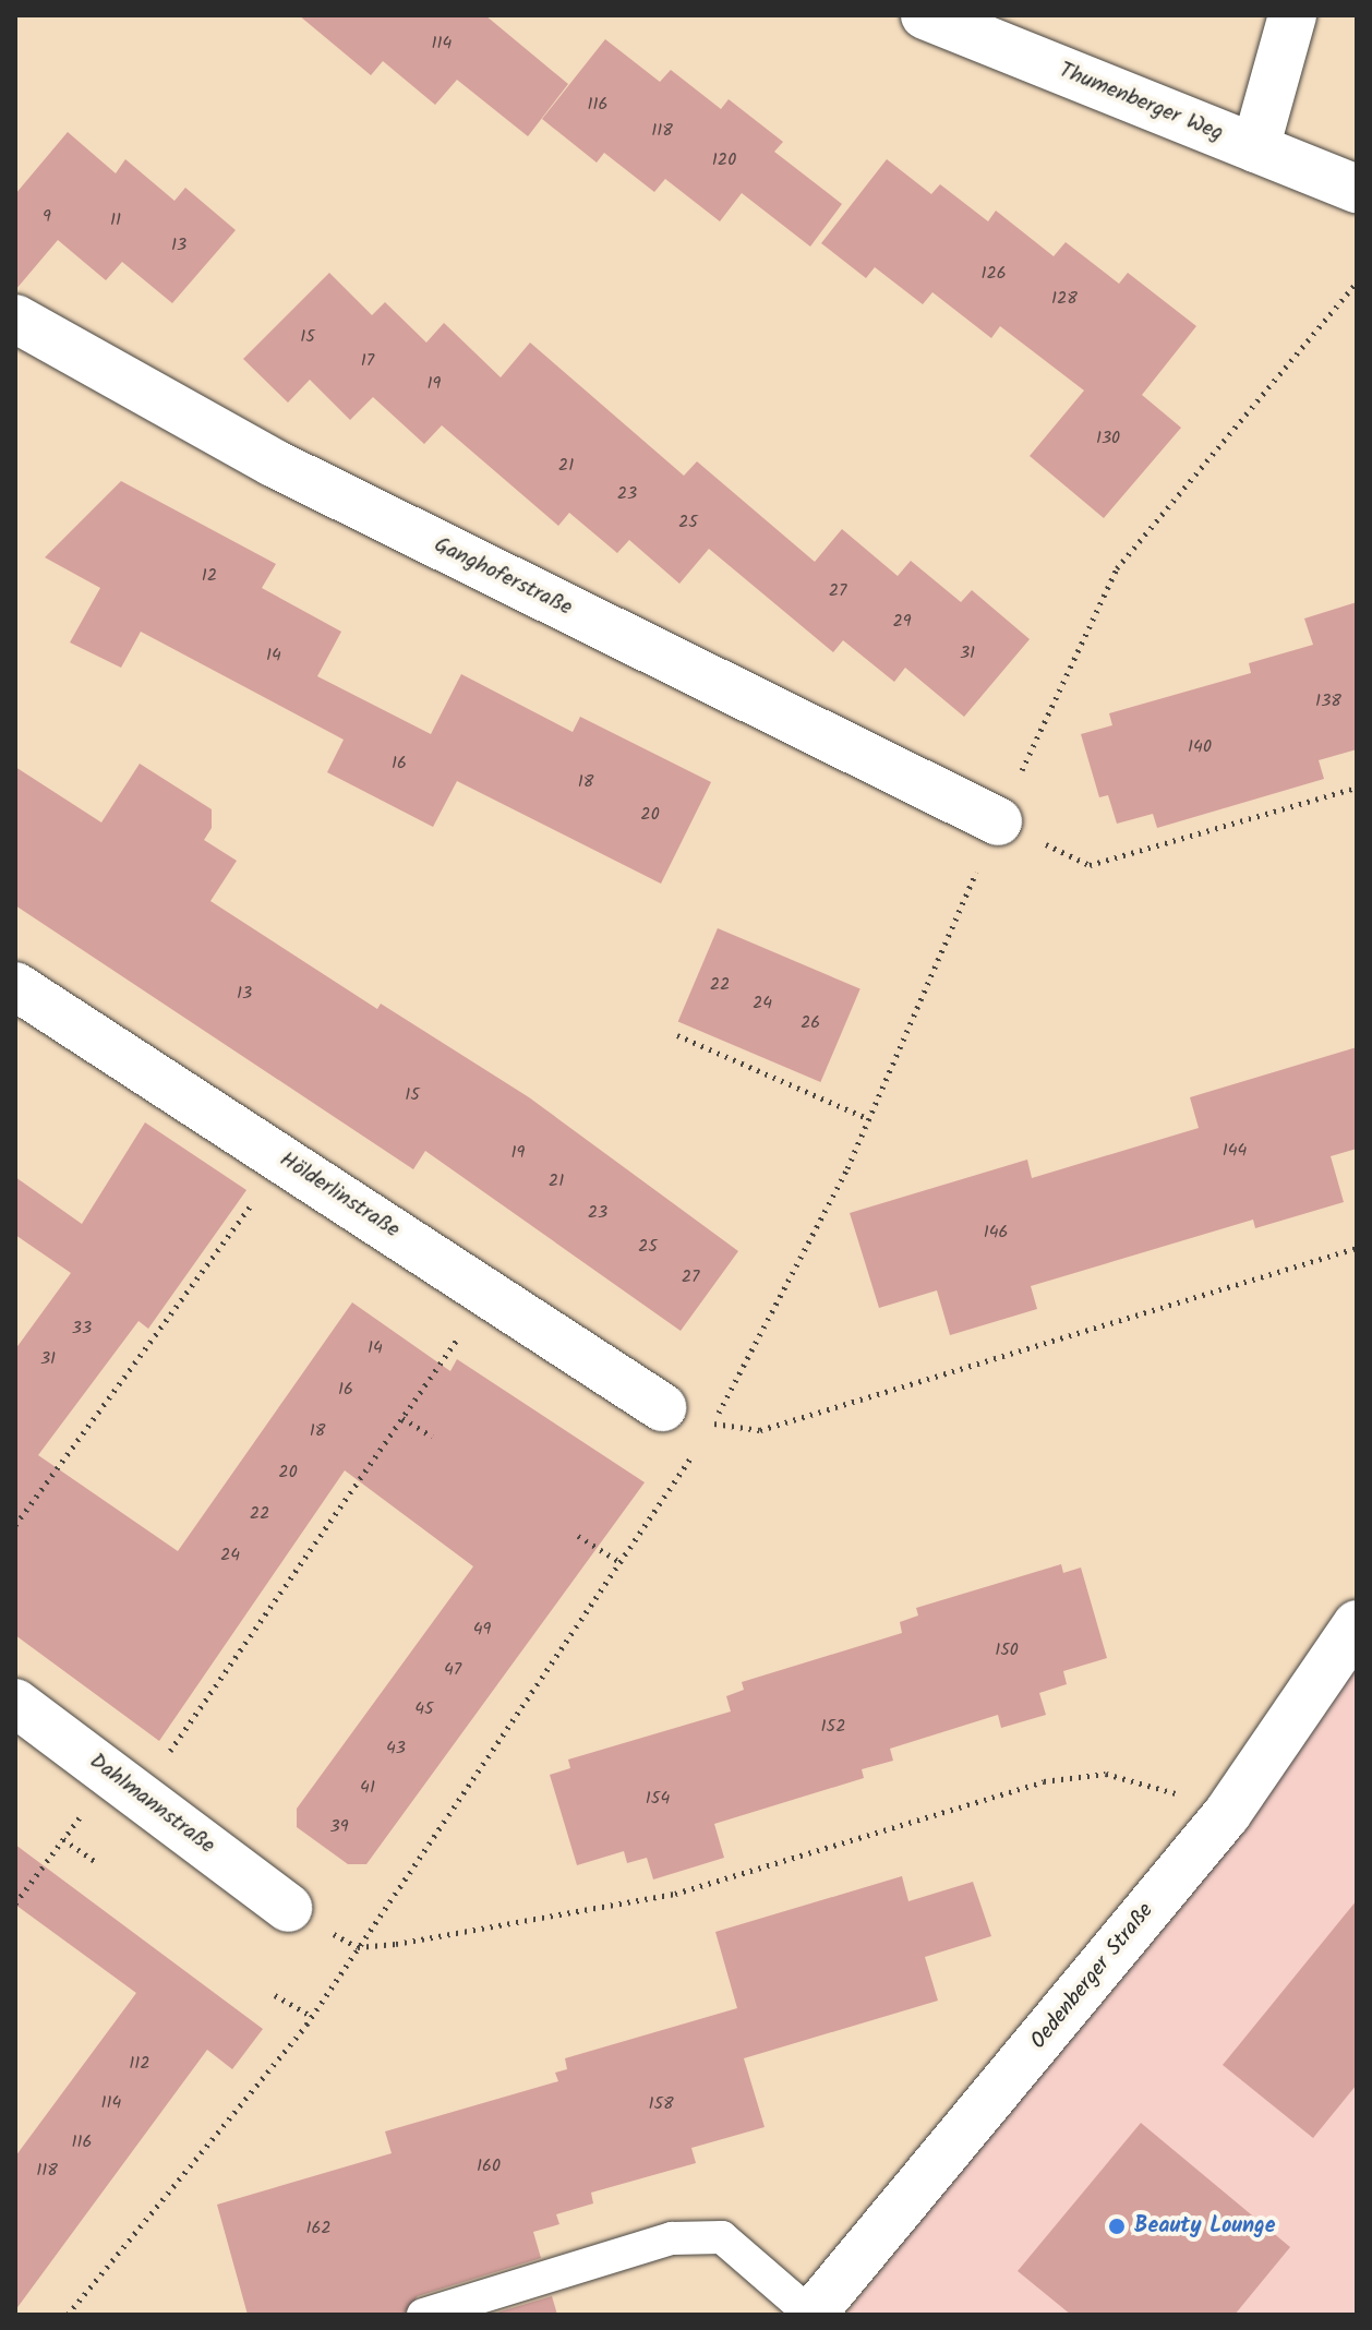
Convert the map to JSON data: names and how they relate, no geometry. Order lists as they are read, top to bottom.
{
  "streets": {
    "street": [
      "Thumenberger Weg",
      "Ganghoferstraße",
      "Hölderlinstraße",
      "Dahlmannstraße",
      "Oedenberger Straße"
    ]
  },
  "places": ["Beauty Lounge"],
  "house_numbers": [
    "114",
    "116",
    "118",
    "120",
    "9",
    "11",
    "13",
    "126",
    "128",
    "15",
    "17",
    "19",
    "130",
    "21",
    "23",
    "25",
    "12",
    "27",
    "29",
    "31",
    "14",
    "138",
    "140",
    "16",
    "18",
    "20",
    "22",
    "13",
    "24",
    "26",
    "15",
    "144",
    "19",
    "21",
    "23",
    "146",
    "25",
    "27",
    "33",
    "14",
    "31",
    "16",
    "18",
    "20",
    "22",
    "24",
    "49",
    "150",
    "47",
    "45",
    "152",
    "43",
    "41",
    "154",
    "39",
    "112",
    "114",
    "158",
    "116",
    "160",
    "118",
    "162"
  ]
}
